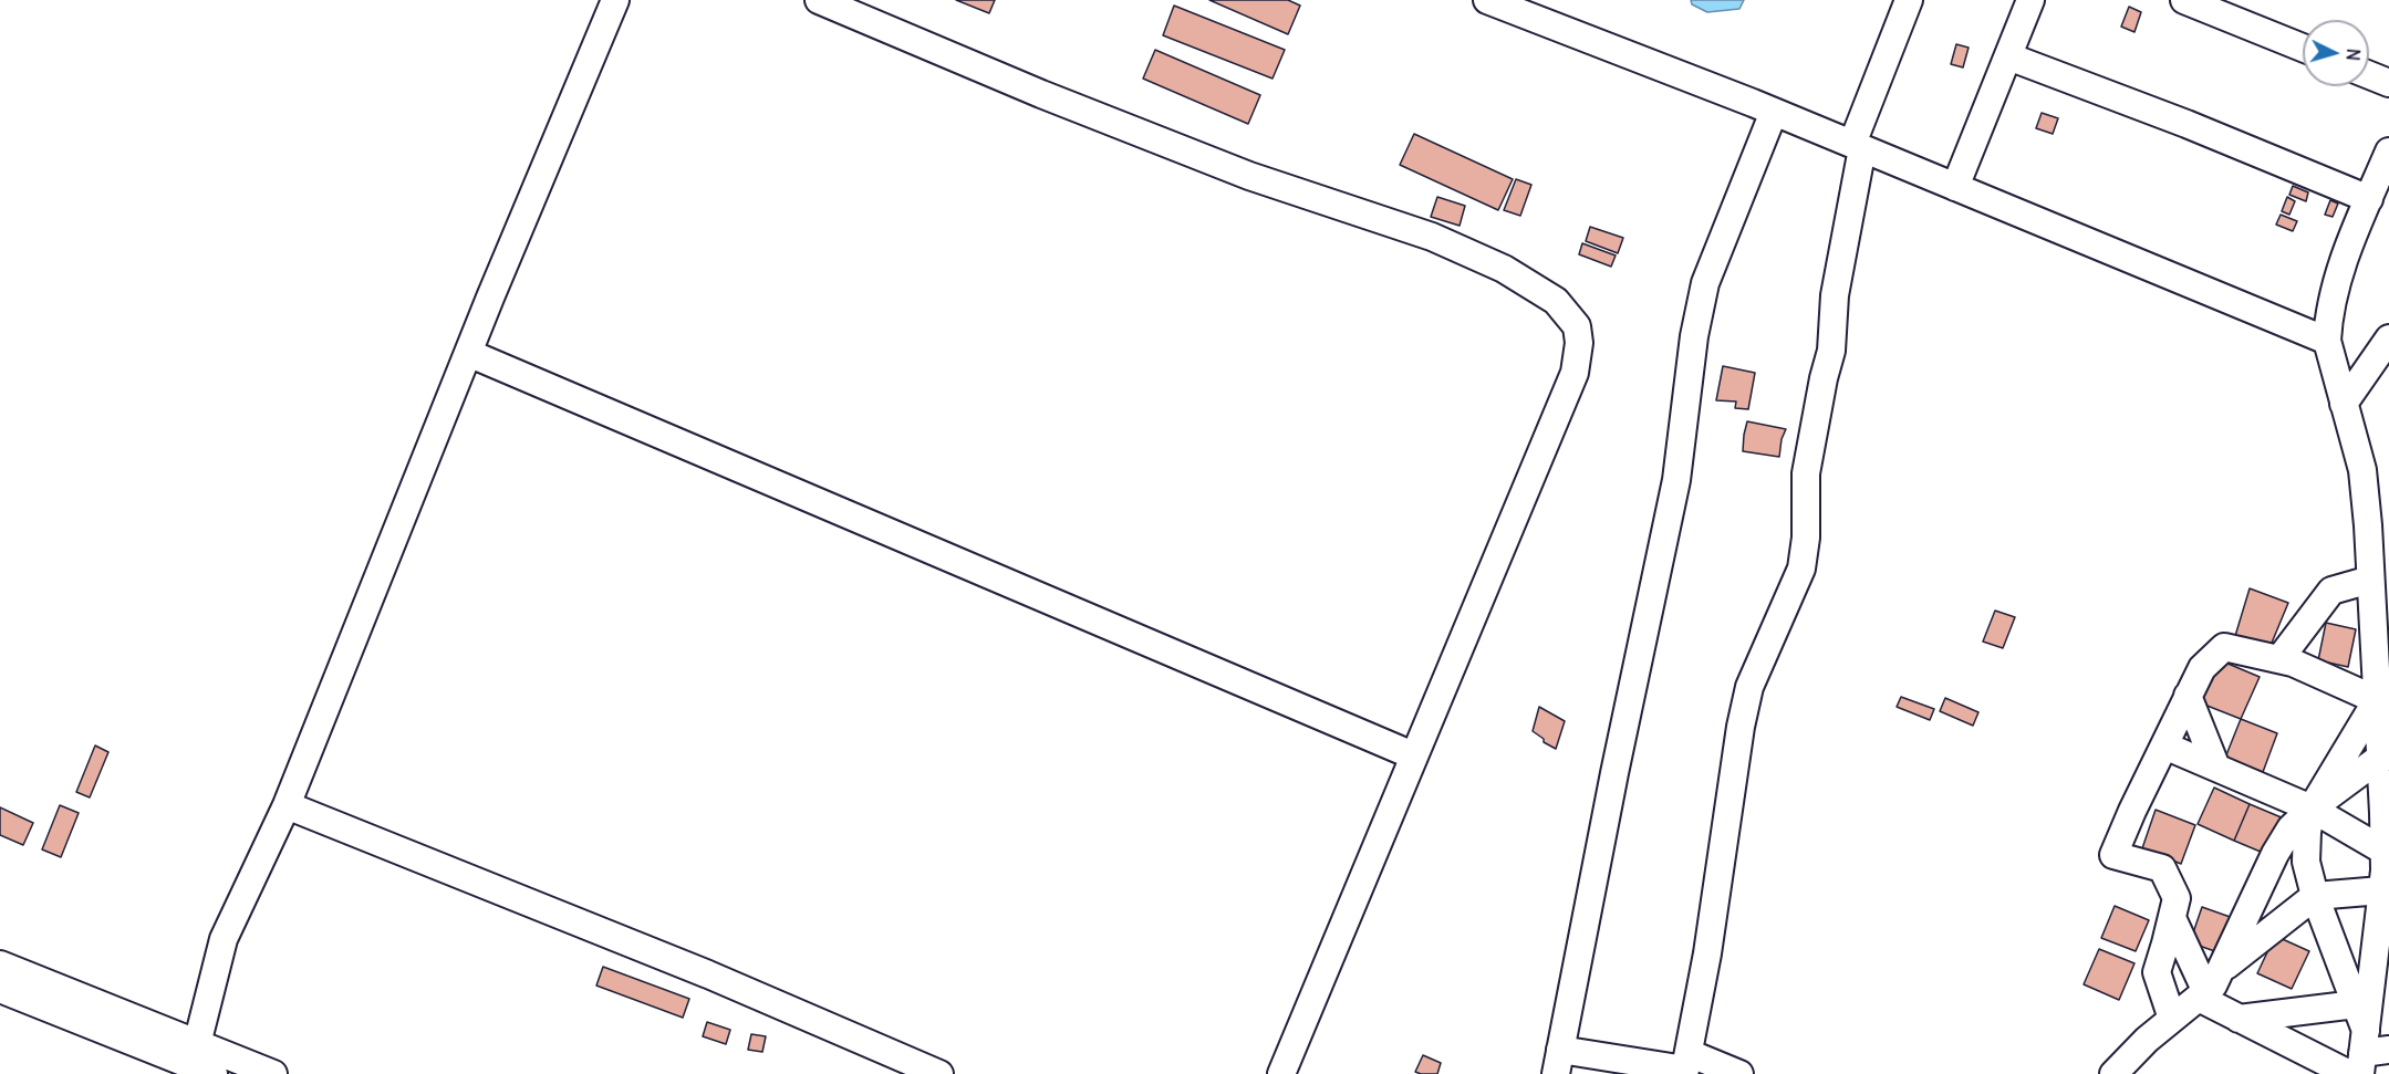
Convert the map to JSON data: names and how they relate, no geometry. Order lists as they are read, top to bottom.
{
  "north": "right"
}
